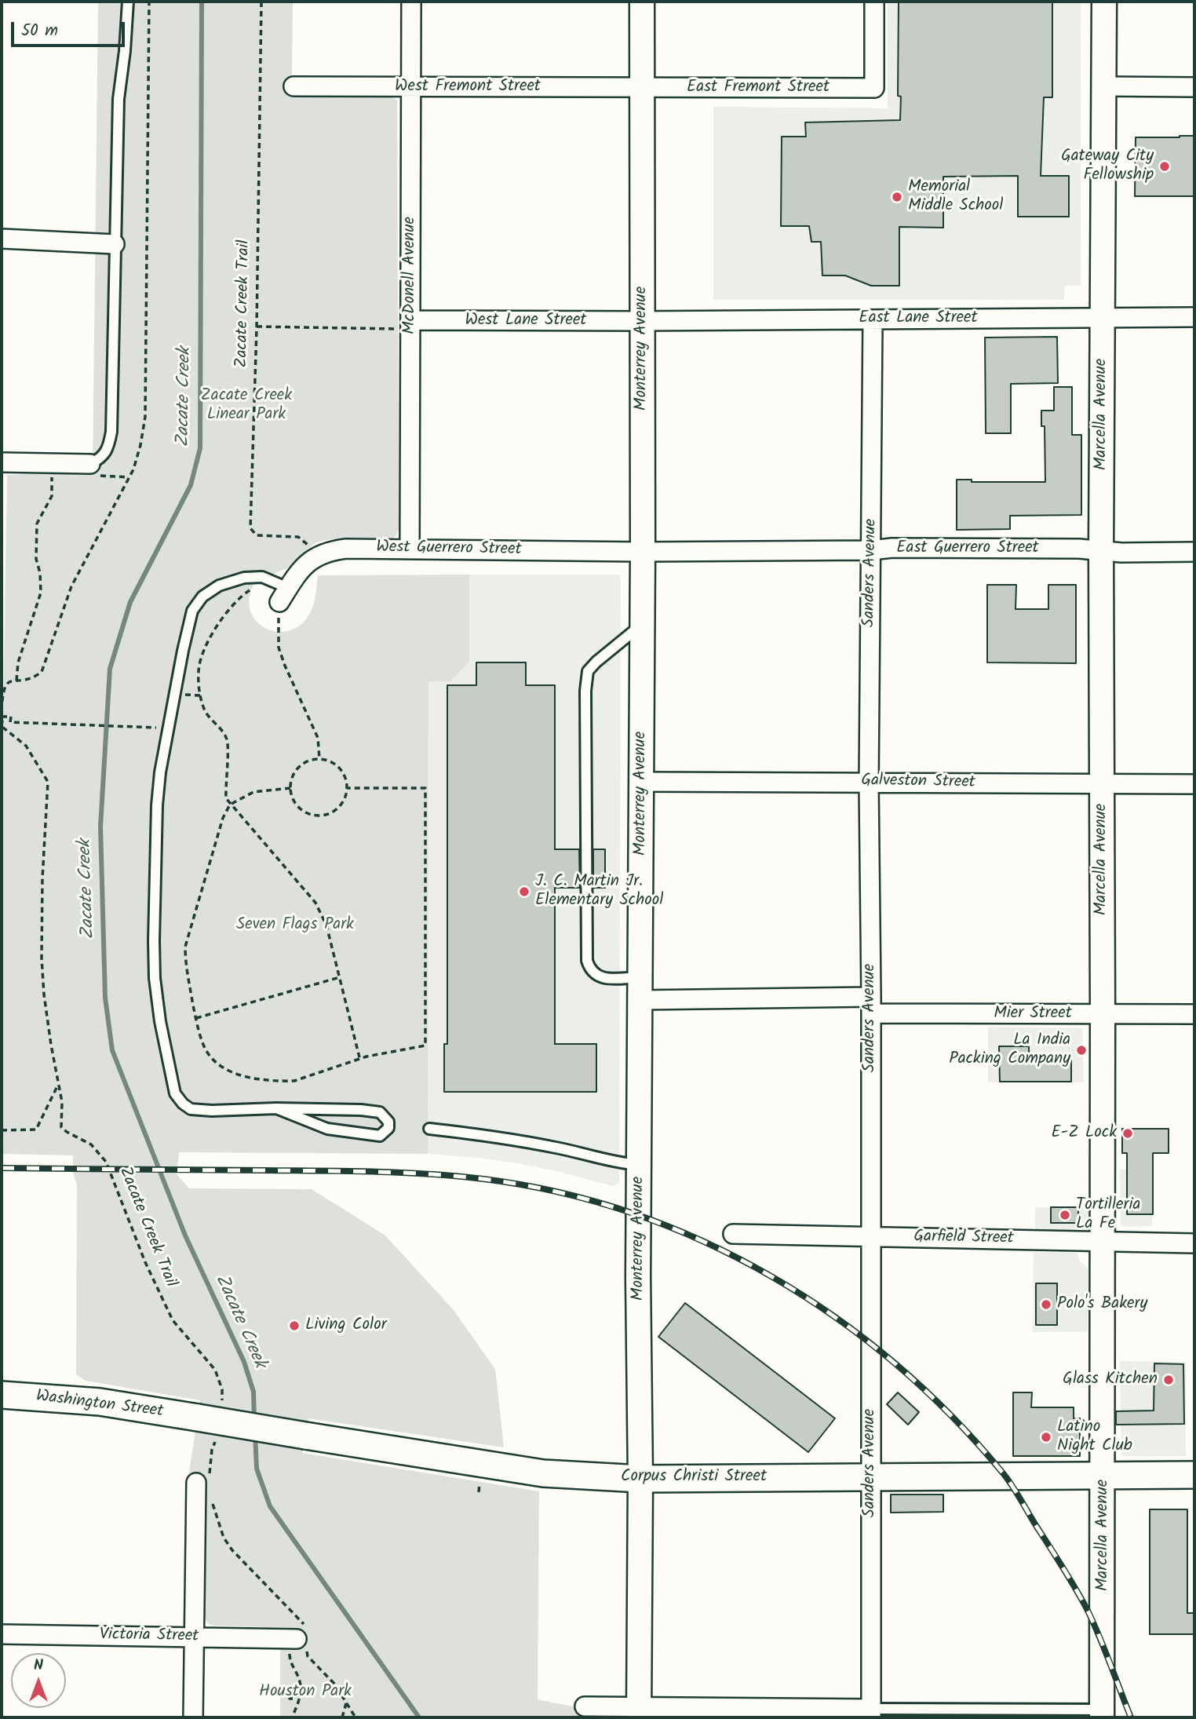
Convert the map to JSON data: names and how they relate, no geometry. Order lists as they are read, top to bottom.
{
  "streets": {
    "main road": ["Washington Street", "Corpus Christi Street"],
    "street": [
      "West Fremont Street",
      "East Fremont Street",
      "McDonell Avenue",
      "East Lane Street",
      "West Lane Street",
      "Monterrey Avenue",
      "Marcella Avenue",
      "East Guerrero Street",
      "West Guerrero Street",
      "Sanders Avenue",
      "Galveston Street",
      "Mier Street",
      "Garfield Street",
      "Victoria Street"
    ],
    "path": ["Zacate Creek Trail"]
  },
  "crossings": [
    ["West Fremont Street", "East Fremont Street"],
    ["West Fremont Street", "McDonell Avenue"],
    ["West Fremont Street", "Monterrey Avenue"],
    ["East Fremont Street", "Monterrey Avenue"],
    ["McDonell Avenue", "West Lane Street"],
    ["McDonell Avenue", "West Guerrero Street"],
    ["Zacate Creek Trail", "West Guerrero Street"],
    ["East Lane Street", "West Lane Street"],
    ["East Lane Street", "Monterrey Avenue"],
    ["East Lane Street", "Marcella Avenue"],
    ["East Lane Street", "Sanders Avenue"],
    ["West Lane Street", "Monterrey Avenue"],
    ["Monterrey Avenue", "East Guerrero Street"],
    ["Monterrey Avenue", "West Guerrero Street"],
    ["Monterrey Avenue", "Galveston Street"],
    ["Monterrey Avenue", "Mier Street"],
    ["Monterrey Avenue", "Corpus Christi Street"],
    ["Marcella Avenue", "East Guerrero Street"],
    ["Marcella Avenue", "Galveston Street"],
    ["Marcella Avenue", "Mier Street"],
    ["Marcella Avenue", "Garfield Street"],
    ["Marcella Avenue", "Corpus Christi Street"],
    ["East Guerrero Street", "West Guerrero Street"],
    ["East Guerrero Street", "Sanders Avenue"],
    ["Sanders Avenue", "Galveston Street"],
    ["Sanders Avenue", "Mier Street"],
    ["Sanders Avenue", "Garfield Street"],
    ["Sanders Avenue", "Corpus Christi Street"],
    ["Washington Street", "Corpus Christi Street"]
  ],
  "water": ["Zacate Creek"],
  "parks": ["Zacate Creek Linear Park", "Seven Flags Park", "Houston Park"],
  "places": [
    "Gateway City Fellowship",
    "Memorial Middle School",
    "J. C. Martin Jr. Elementary School",
    "La India Packing Company",
    "E-Z Lock",
    "Tortilleria La Fe",
    "Polo's Bakery",
    "Living Color",
    "Glass Kitchen",
    "Latino Night Club"
  ],
  "scale_bar": "50 m",
  "north": "top"
}
